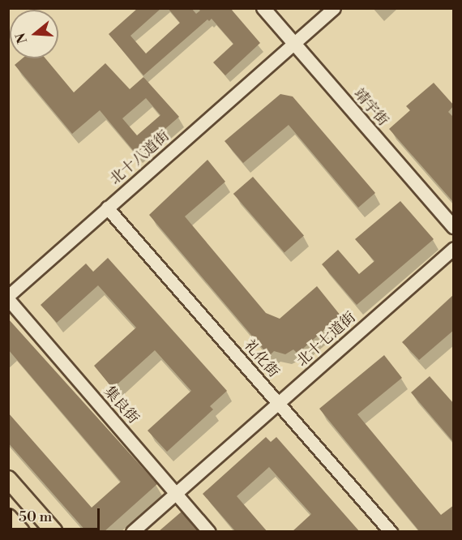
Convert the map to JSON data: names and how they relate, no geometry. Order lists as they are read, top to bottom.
{
  "streets": {
    "main road": ["靖宇街"],
    "street": [
      "北十八道街",
      "北十七道街",
      "礼化街",
      "集良街"
    ]
  },
  "crossings": [
    ["靖宇街", "北十八道街"],
    ["北十八道街", "礼化街"],
    ["北十八道街", "集良街"],
    ["北十七道街", "礼化街"],
    ["北十七道街", "集良街"]
  ],
  "scale_bar": "50 m",
  "north": "left"
}
